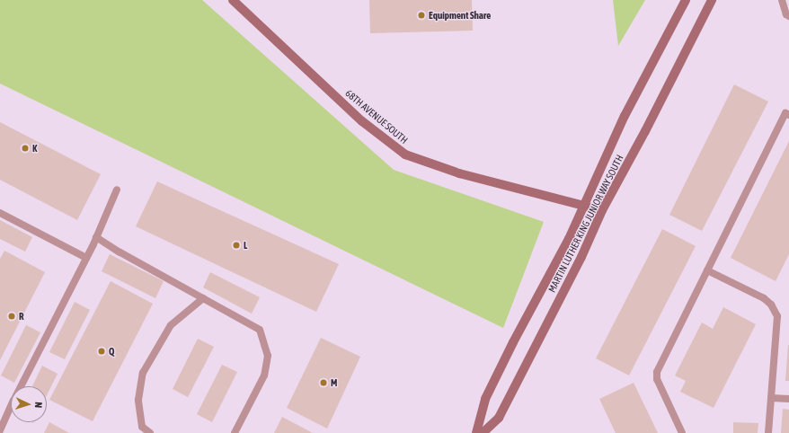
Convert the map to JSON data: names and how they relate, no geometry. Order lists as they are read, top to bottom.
{
  "streets": {
    "main road": ["68TH AVENUE SOUTH", "MARTIN LUTHER KING JUNIOR WAY SOUTH"]
  },
  "crossings": [
    ["68TH AVENUE SOUTH", "MARTIN LUTHER KING JUNIOR WAY SOUTH"]
  ],
  "places": [
    "Equipment Share",
    "K",
    "L",
    "R",
    "Q",
    "M"
  ],
  "north": "right"
}
